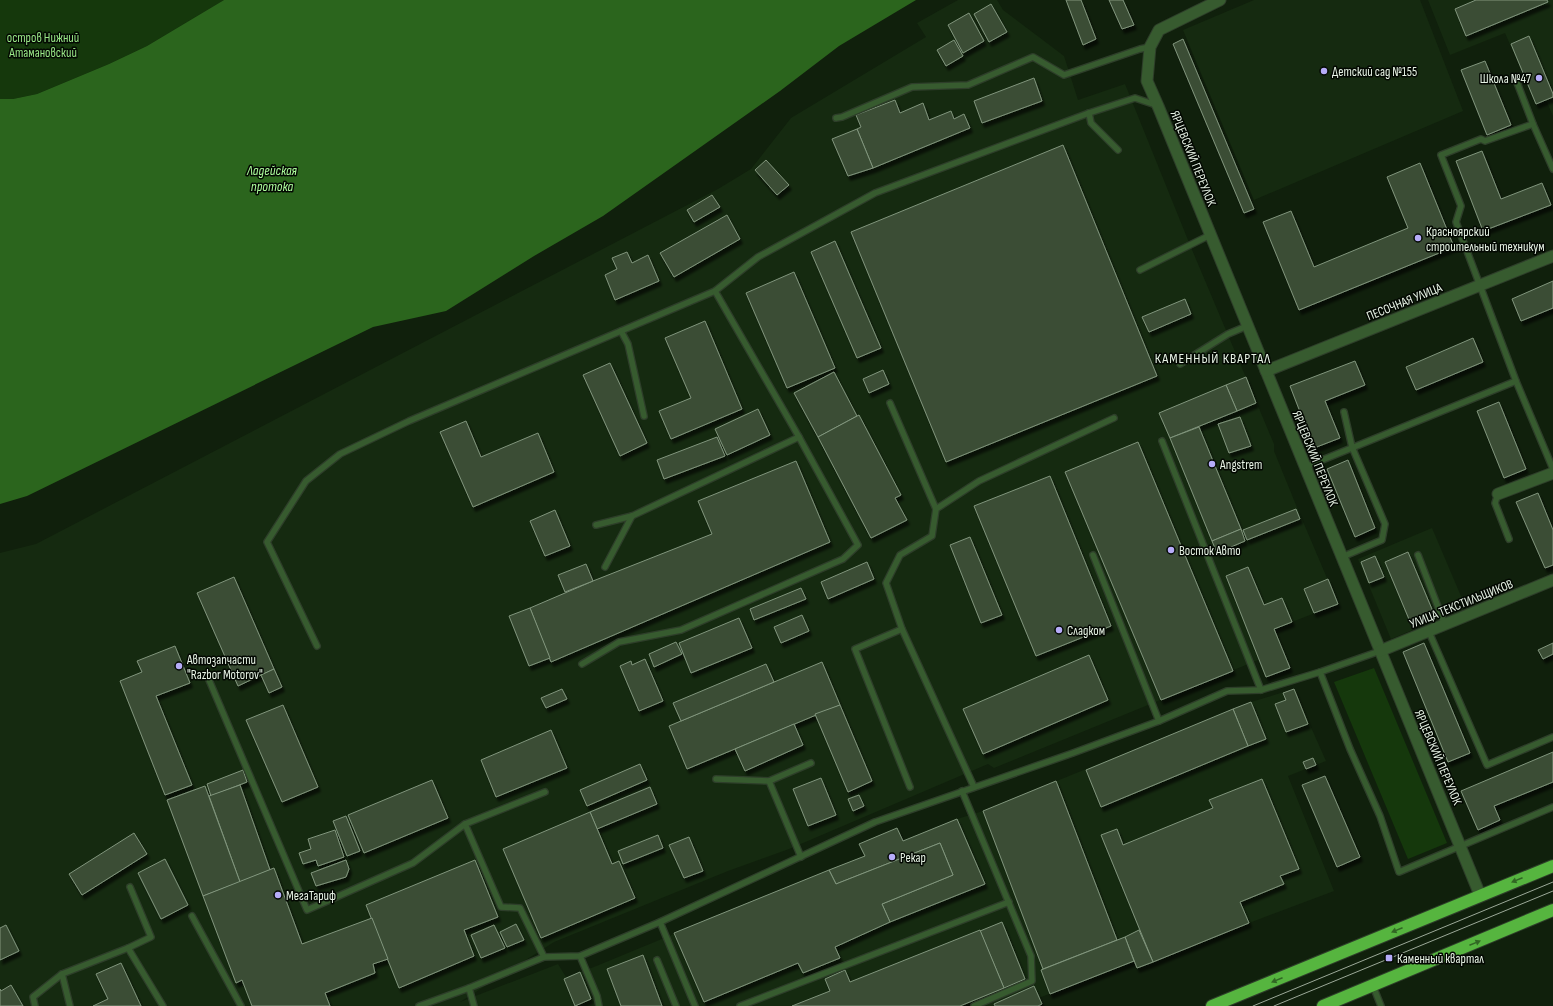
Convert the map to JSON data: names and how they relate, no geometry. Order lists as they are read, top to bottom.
{
  "streets": {
    "street": ["ЯРЦЕВСКИЙ ПЕРЕУЛОК", "ПЕСОЧНАЯ УЛИЦА", "УЛИЦА ТЕКСТИЛЬЩИКОВ"]
  },
  "crossings": [
    ["ЯРЦЕВСКИЙ ПЕРЕУЛОК", "ПЕСОЧНАЯ УЛИЦА"],
    ["ЯРЦЕВСКИЙ ПЕРЕУЛОК", "УЛИЦА ТЕКСТИЛЬЩИКОВ"]
  ],
  "districts": ["КАМЕННЫЙ КВАРТАЛ"],
  "water": ["Ладейская протока"],
  "parks": ["остров Нижний Атамановский"],
  "places": {
    "other": [
      "Детский сад №155",
      "Школа №47",
      "Красноярский строительный техникум",
      "Angstrem",
      "Восток Авто",
      "Сладком",
      "Автозапчасти \"Razbor Motorov\"",
      "Рекар",
      "МегаТариф"
    ],
    "transit": ["Каменный квартал"]
  }
}
